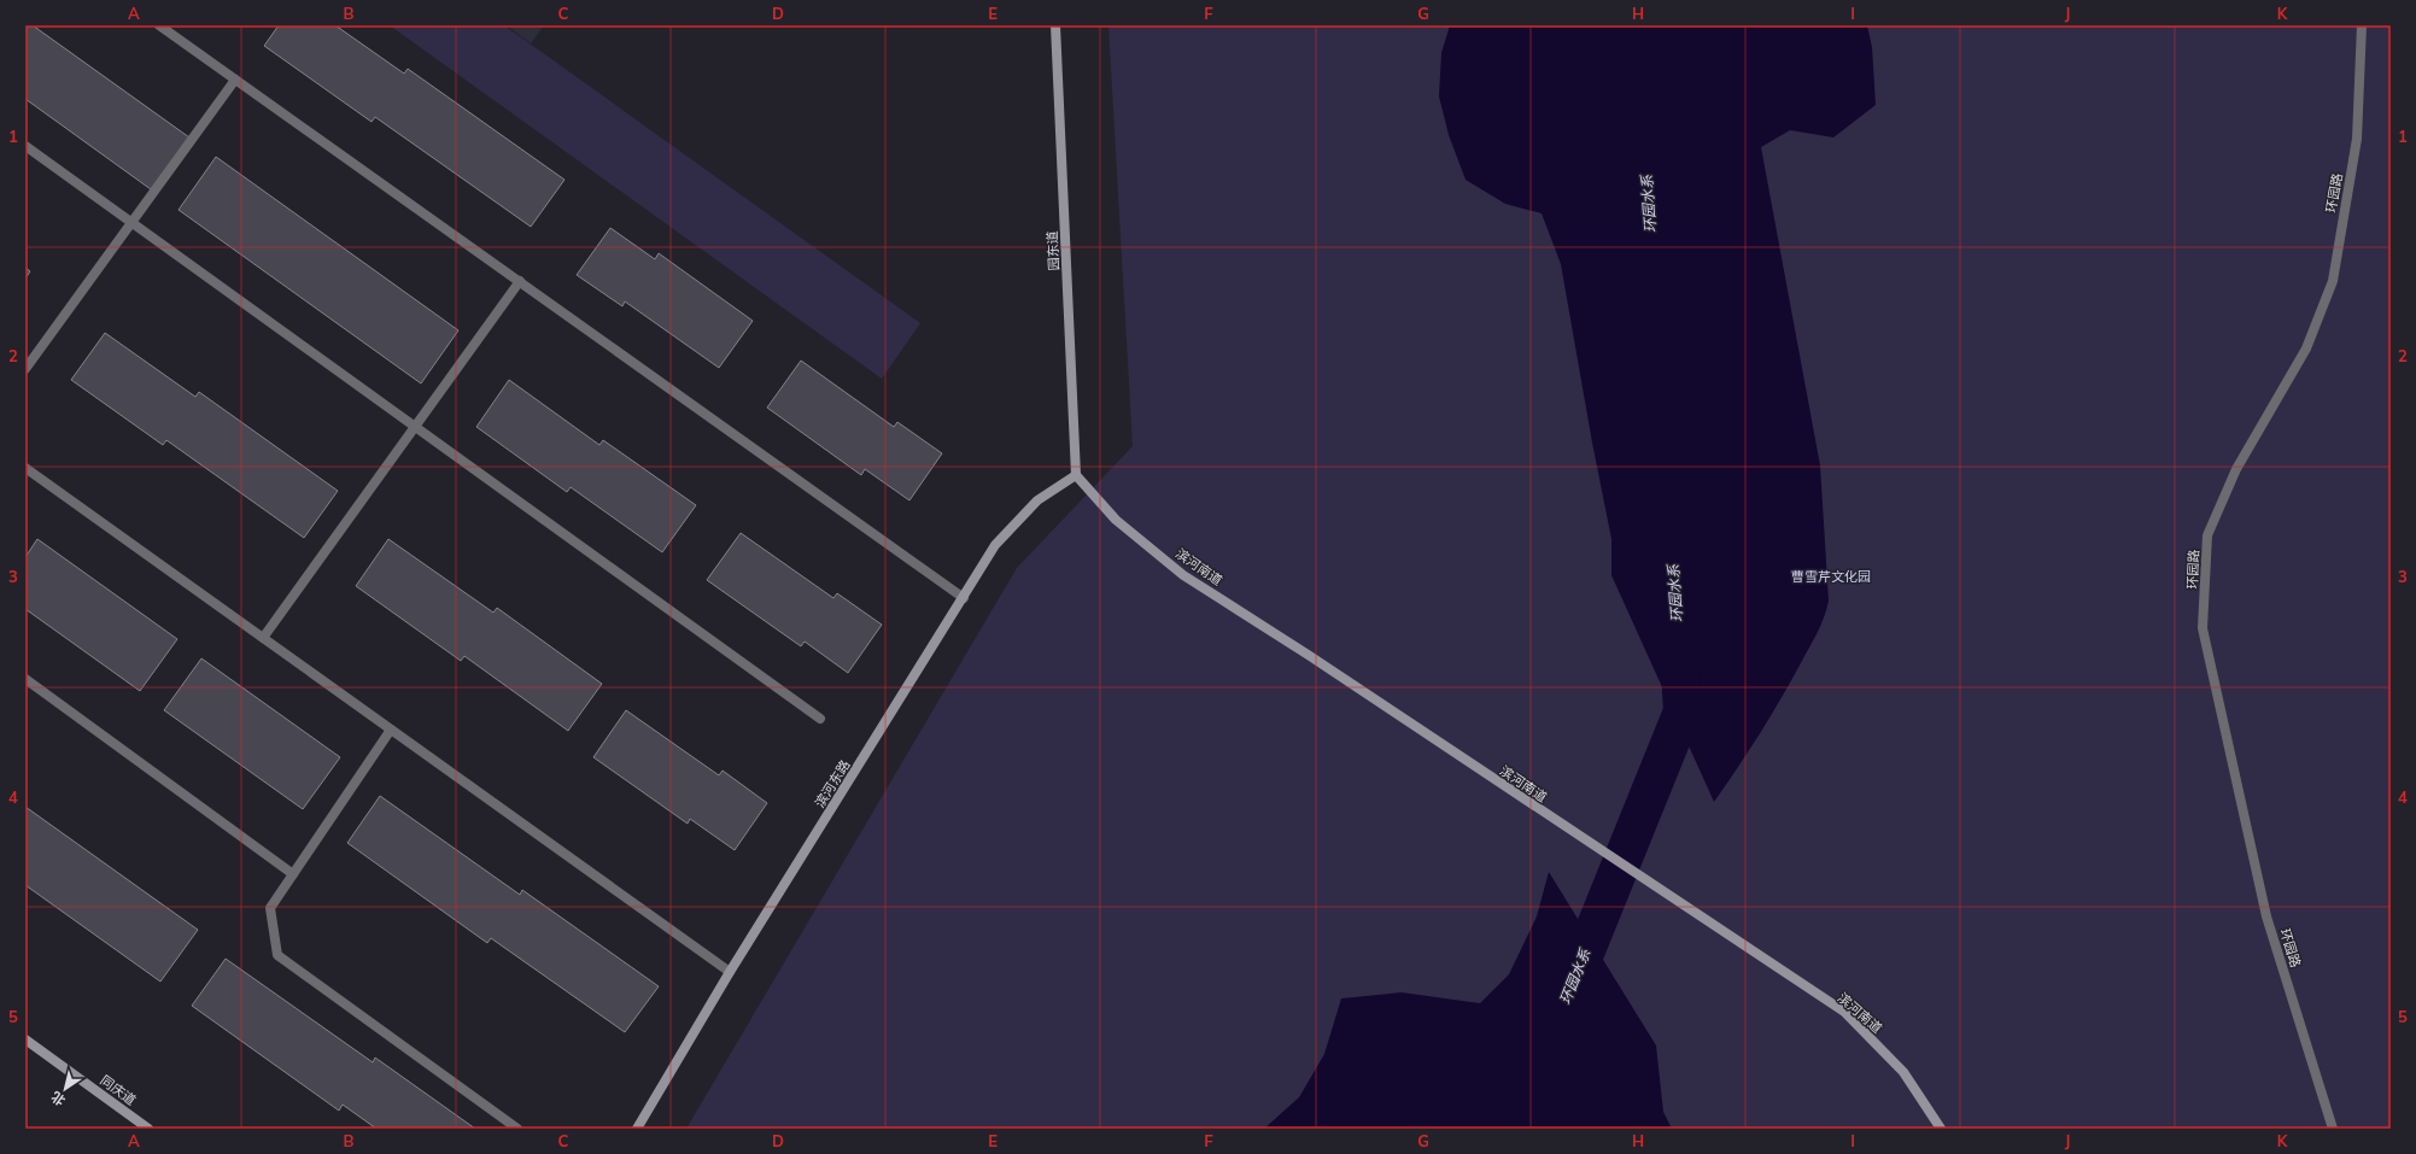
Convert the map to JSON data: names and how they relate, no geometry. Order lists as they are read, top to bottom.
{
  "streets": {
    "street": [
      "环园路",
      "园东道",
      "滨河南道",
      "滨河东路",
      "同庆道"
    ]
  },
  "crossings": [
    ["园东道", "滨河南道"],
    ["园东道", "滨河东路"],
    ["滨河南道", "滨河东路"]
  ],
  "water": ["环园水系"],
  "parks": ["曹雪芹文化园"],
  "north": "bottom left",
  "grid": {
    "columns": [
      "A",
      "B",
      "C",
      "D",
      "E",
      "F",
      "G",
      "H",
      "I",
      "J",
      "K"
    ],
    "rows": [
      "1",
      "2",
      "3",
      "4",
      "5"
    ]
  }
}
